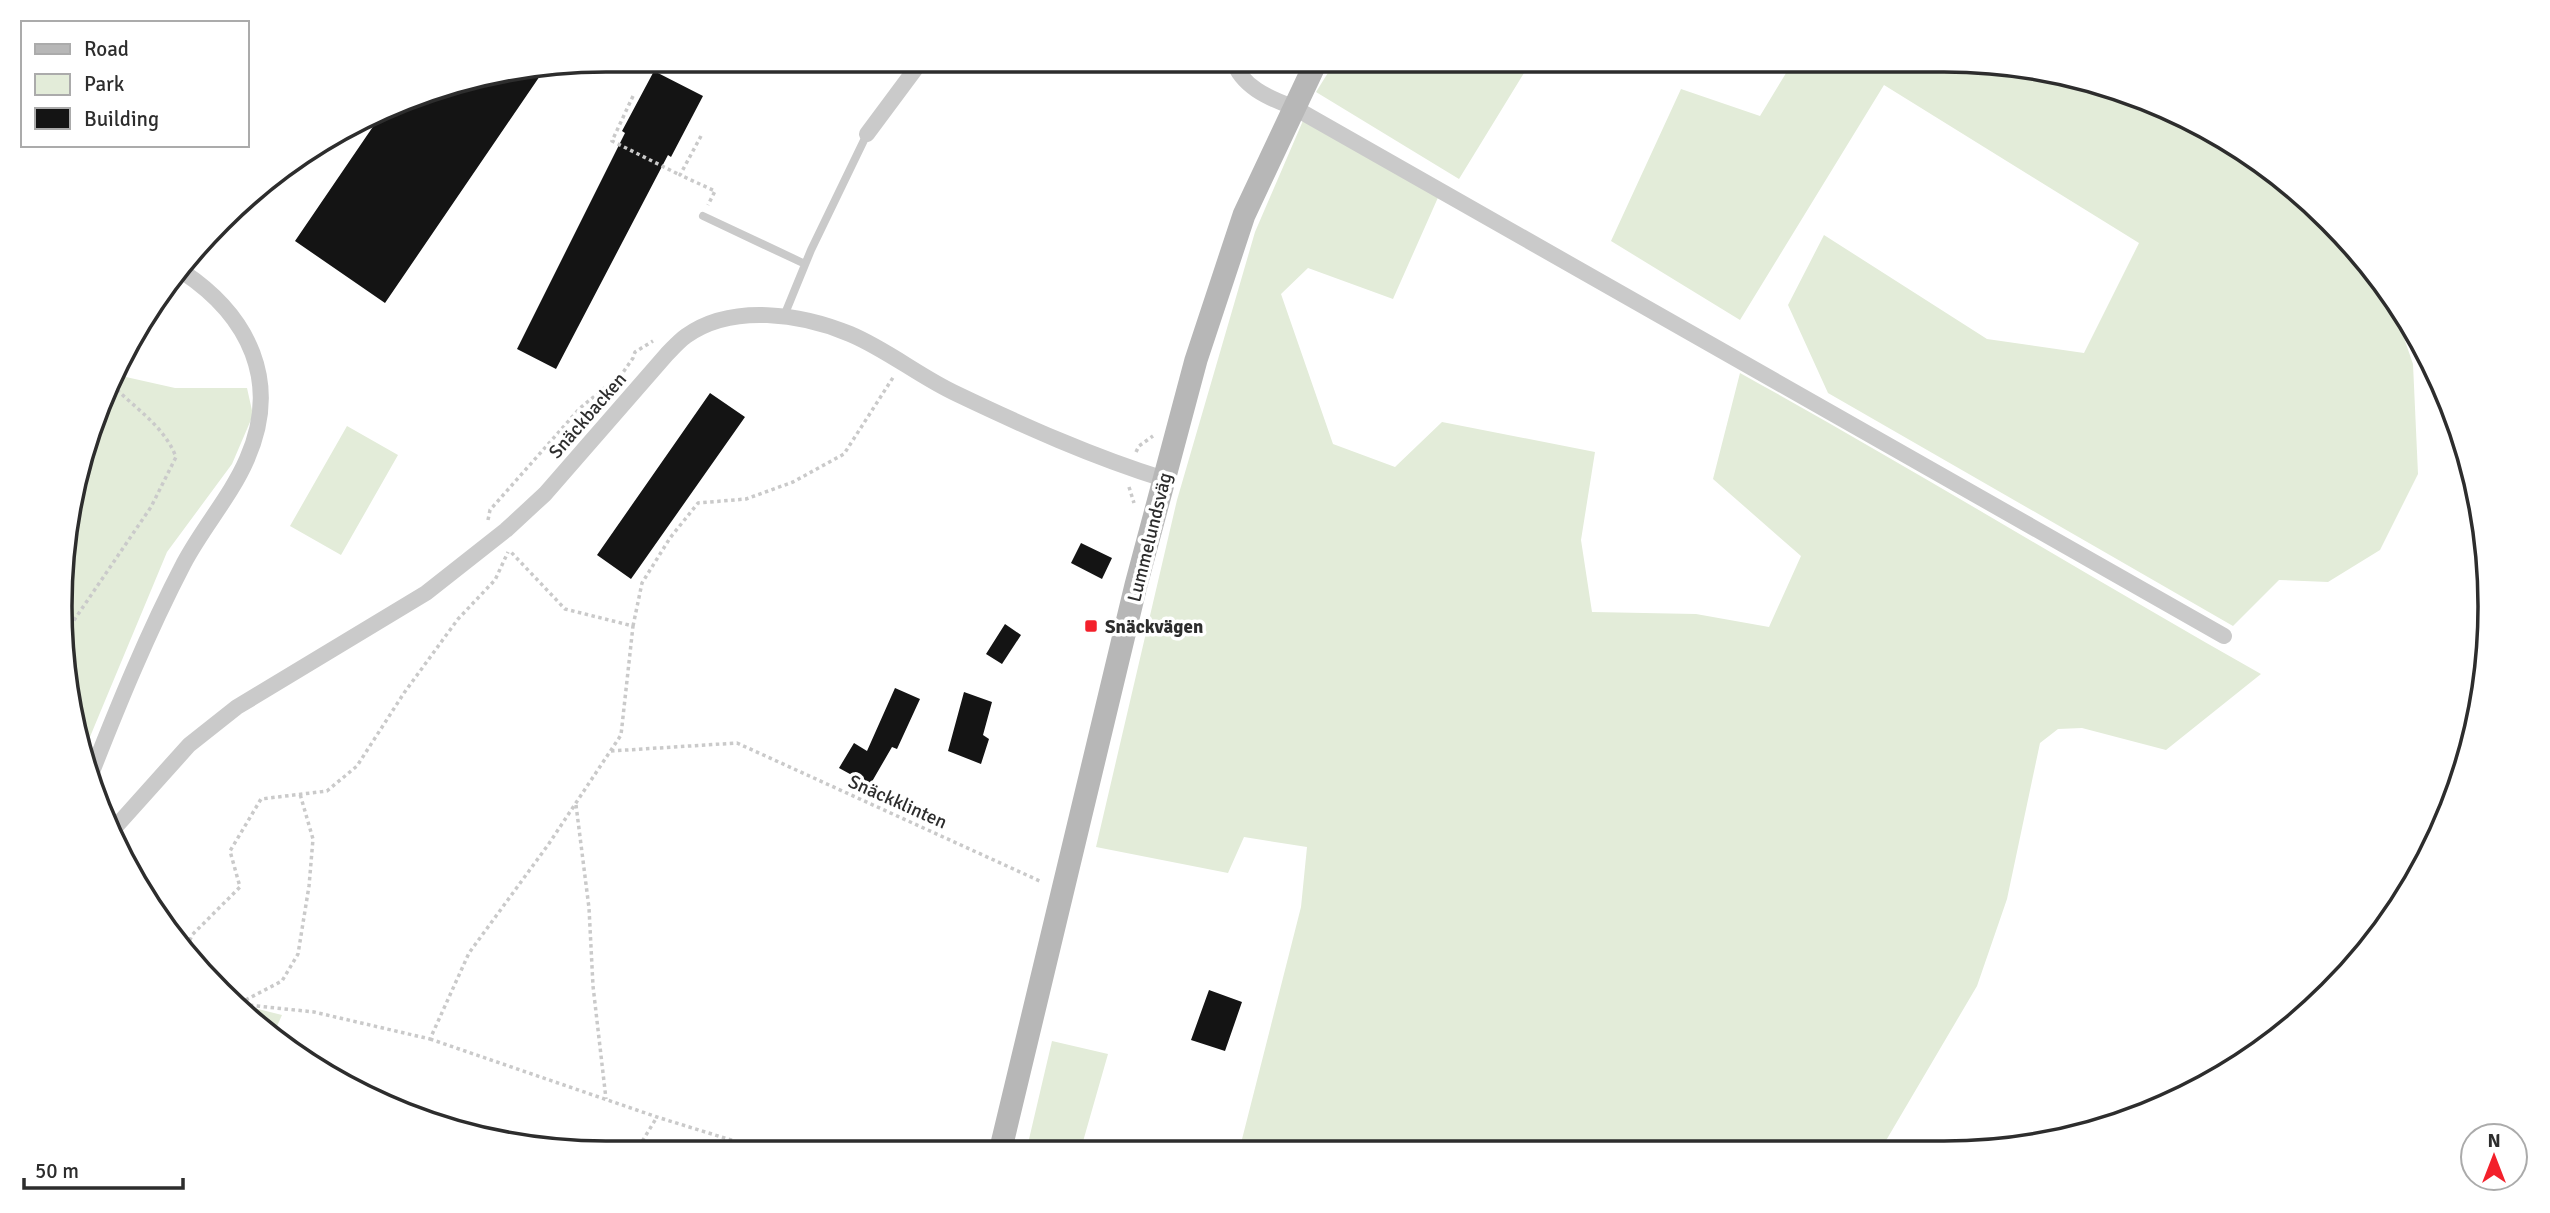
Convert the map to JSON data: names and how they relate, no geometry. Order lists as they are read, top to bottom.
{
  "streets": {
    "main road": ["Lummelundsväg"],
    "street": ["Snäckbacken"],
    "path": ["Snäckklinten"]
  },
  "crossings": [
    ["Snäckbacken", "Lummelundsväg"]
  ],
  "places": {
    "transit": ["Snäckvägen"]
  },
  "legend": ["Road", "Park", "Building"],
  "scale_bar": "50 m",
  "north": "top"
}
